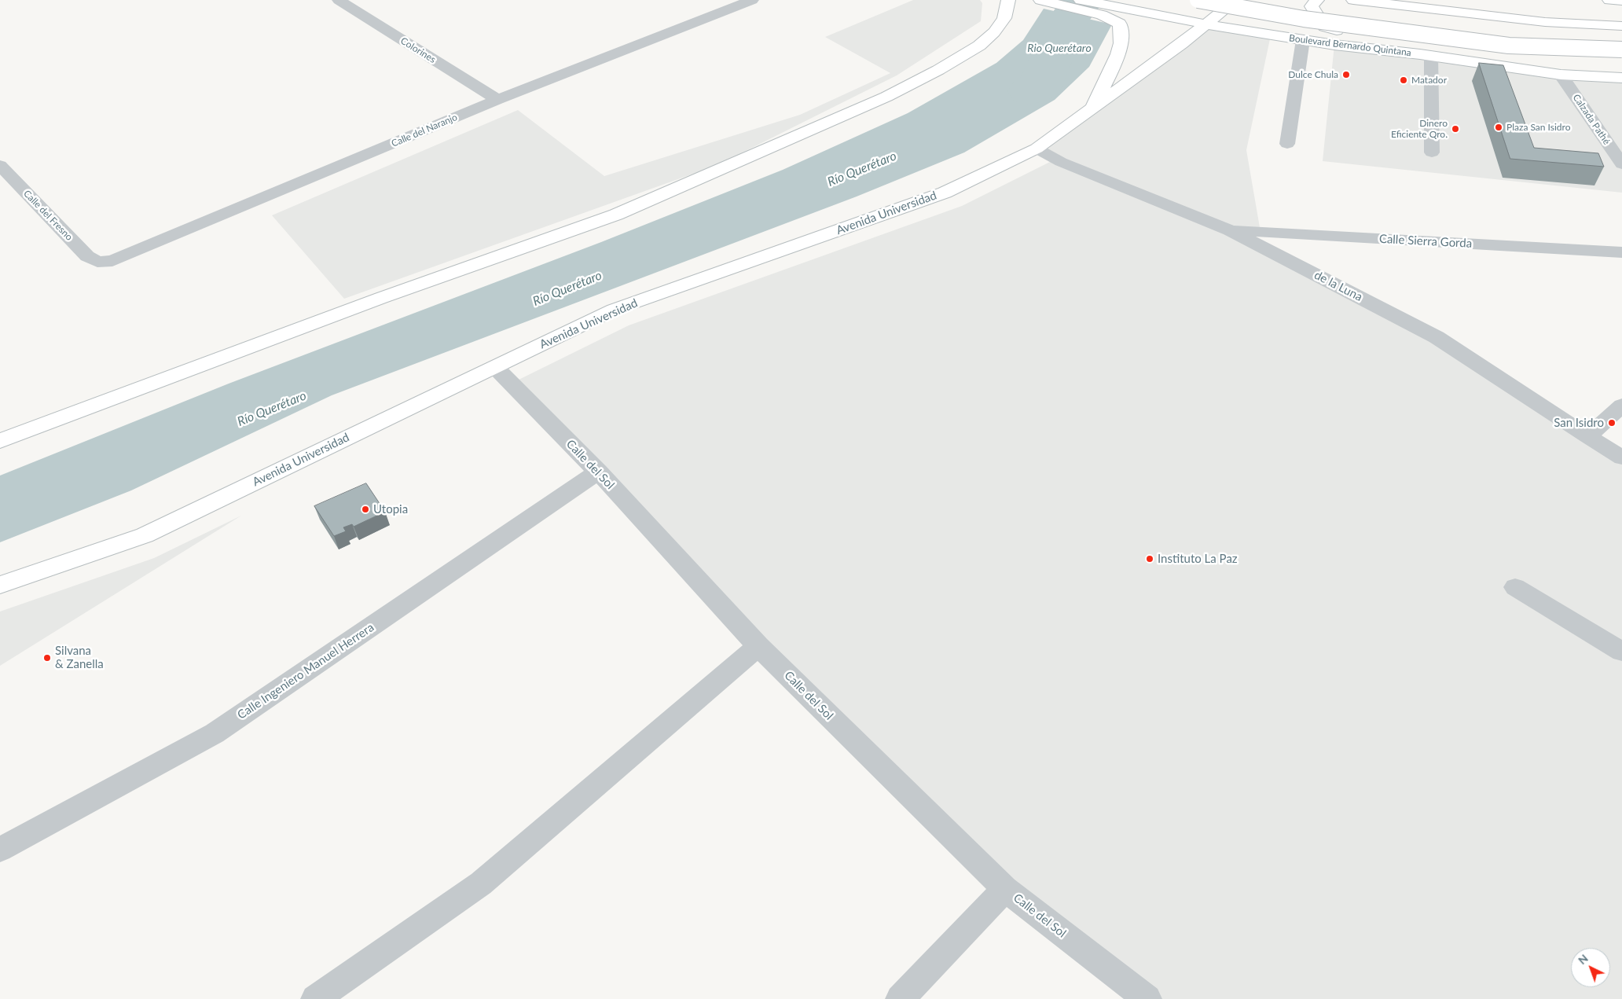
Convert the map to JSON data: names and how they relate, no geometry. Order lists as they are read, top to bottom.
{
  "streets": {
    "main road": ["Boulevard Bernardo Quintana", "Avenida Universidad"],
    "street": [
      "Colorines",
      "Calzada Pathé",
      "Calle del Naranjo",
      "Calle del Fresno",
      "Calle Sierra Gorda",
      "de la Luna",
      "Calle del Sol",
      "Calle Ingeniero Manuel Herrera"
    ]
  },
  "crossings": [
    ["Boulevard Bernardo Quintana", "Calzada Pathé"],
    ["Boulevard Bernardo Quintana", "Avenida Universidad"],
    ["Colorines", "Calle del Naranjo"],
    ["Calle del Naranjo", "Calle del Fresno"],
    ["Avenida Universidad", "de la Luna"],
    ["Avenida Universidad", "Calle del Sol"],
    ["Calle Sierra Gorda", "de la Luna"],
    ["Calle del Sol", "Calle Ingeniero Manuel Herrera"]
  ],
  "water": ["Rio Querétaro", "Río Querétaro"],
  "places": [
    "Dulce Chula",
    "Matador",
    "Plaza San Isidro",
    "Dinero Eficiente Qro.",
    "San Isidro",
    "Utopia",
    "Instituto La Paz",
    "Silvana & Zanella"
  ],
  "north": "top left"
}
